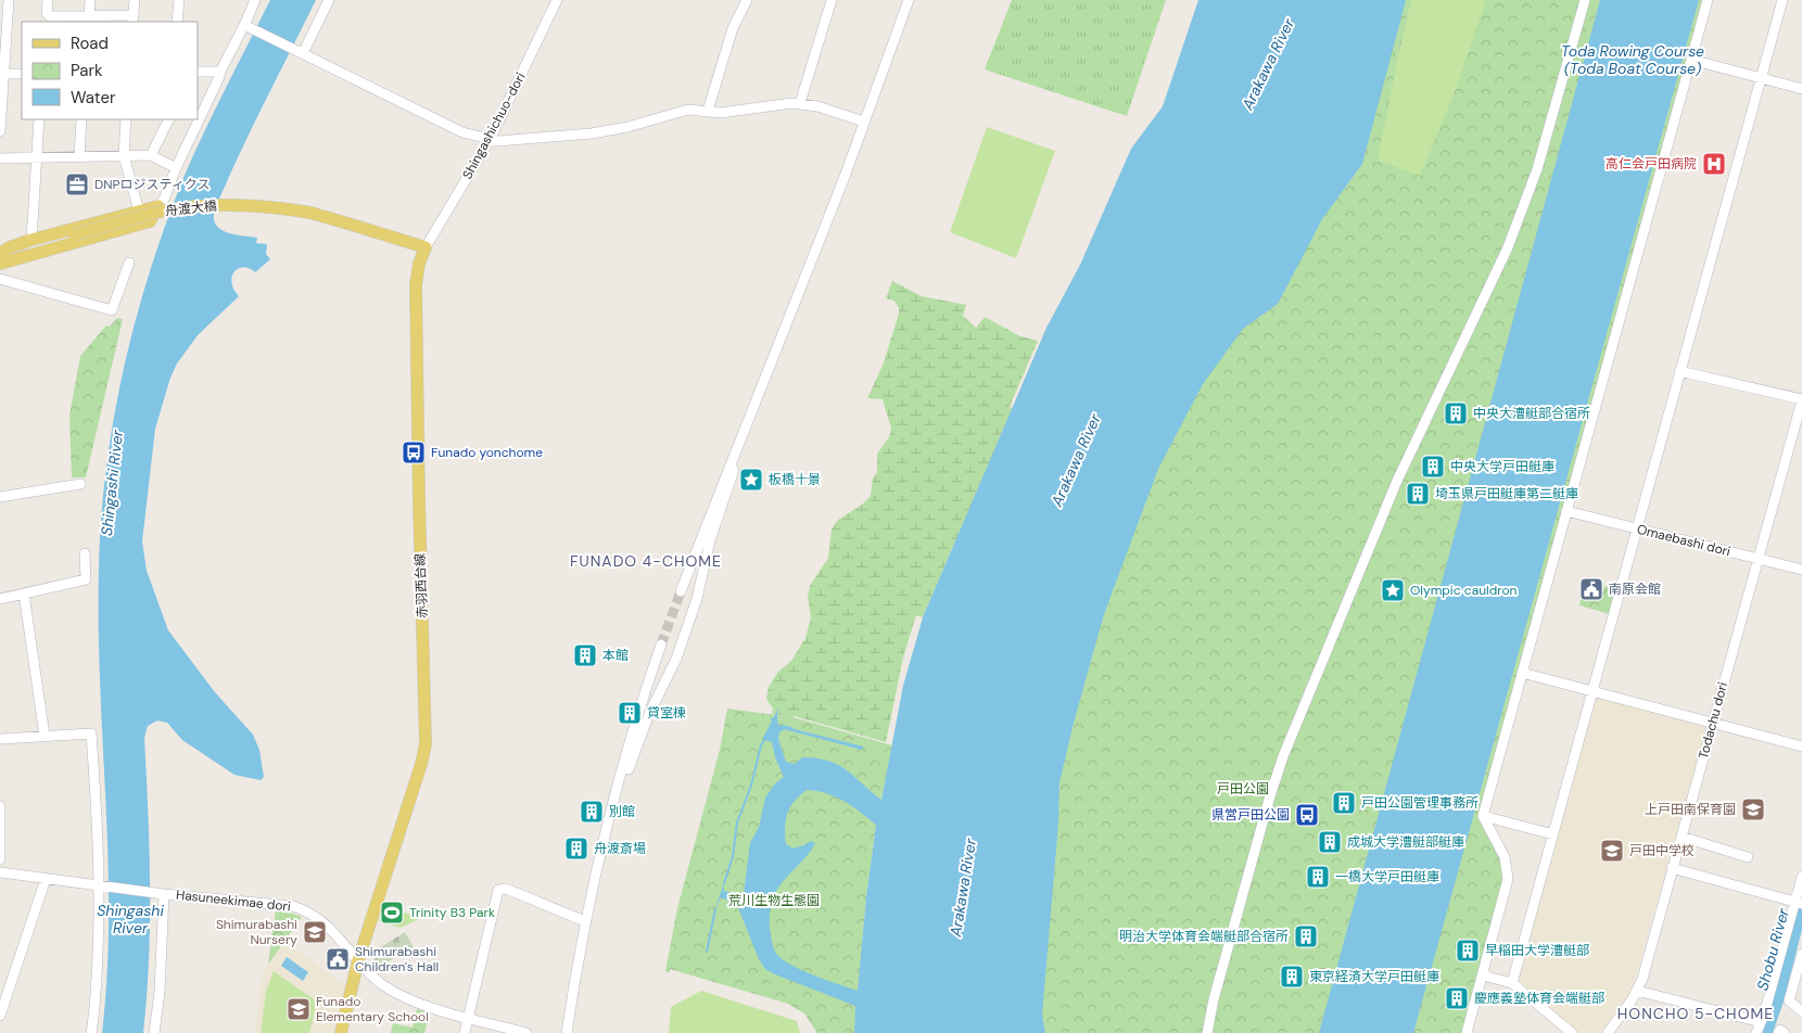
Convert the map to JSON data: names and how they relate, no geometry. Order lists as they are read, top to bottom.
{
  "streets": {
    "main road": ["舟渡大橋", "赤羽西台線"],
    "street": [
      "Shingashichuo-dori",
      "Omaebashi dori",
      "Todachu dori",
      "Hasuneekimae dori"
    ]
  },
  "crossings": [
    ["Shingashichuo-dori", "舟渡大橋"],
    ["Shingashichuo-dori", "赤羽西台線"],
    ["舟渡大橋", "赤羽西台線"],
    ["Omaebashi dori", "Todachu dori"],
    ["赤羽西台線", "Hasuneekimae dori"]
  ],
  "districts": ["FUNADO 4-CHOME", "HONCHO 5-CHOME"],
  "water": [
    "Toda Rowing Course (Toda Boat Course)",
    "Arakawa River",
    "Shingashi River",
    "Shobu River"
  ],
  "parks": ["戸田公園", "荒川生物生態園"],
  "places": {
    "hospital": ["高仁会戸田病院"],
    "office": ["DNPロジスティクス"],
    "building": [
      "中央大漕艇部合宿所",
      "中央大学戸田艇庫",
      "埼玉県戸田艇庫第二艇庫",
      "本館",
      "貸室棟",
      "戸田公園管理事務所",
      "別館",
      "成城大学漕艇部艇庫",
      "舟渡斎場",
      "一橋大学戸田艇庫",
      "明治大学体育会端艇部合宿所",
      "早稲田大学漕艇部",
      "東京経済大学戸田艇庫",
      "慶應義塾体育会端艇部"
    ],
    "bus stop": ["Funado yonchome", "県営戸田公園"],
    "place": ["板橋十景", "Olympic cauldron"],
    "public building": ["南原会館", "Shimurabashi Children's Hall"],
    "school or university": [
      "上戸田南保育園",
      "戸田中学校",
      "Shimurabashi Nursery",
      "Funado Elementary School"
    ],
    "sports": ["Trinity B3 Park"]
  },
  "legend": ["Road", "Park", "Water"]
}
